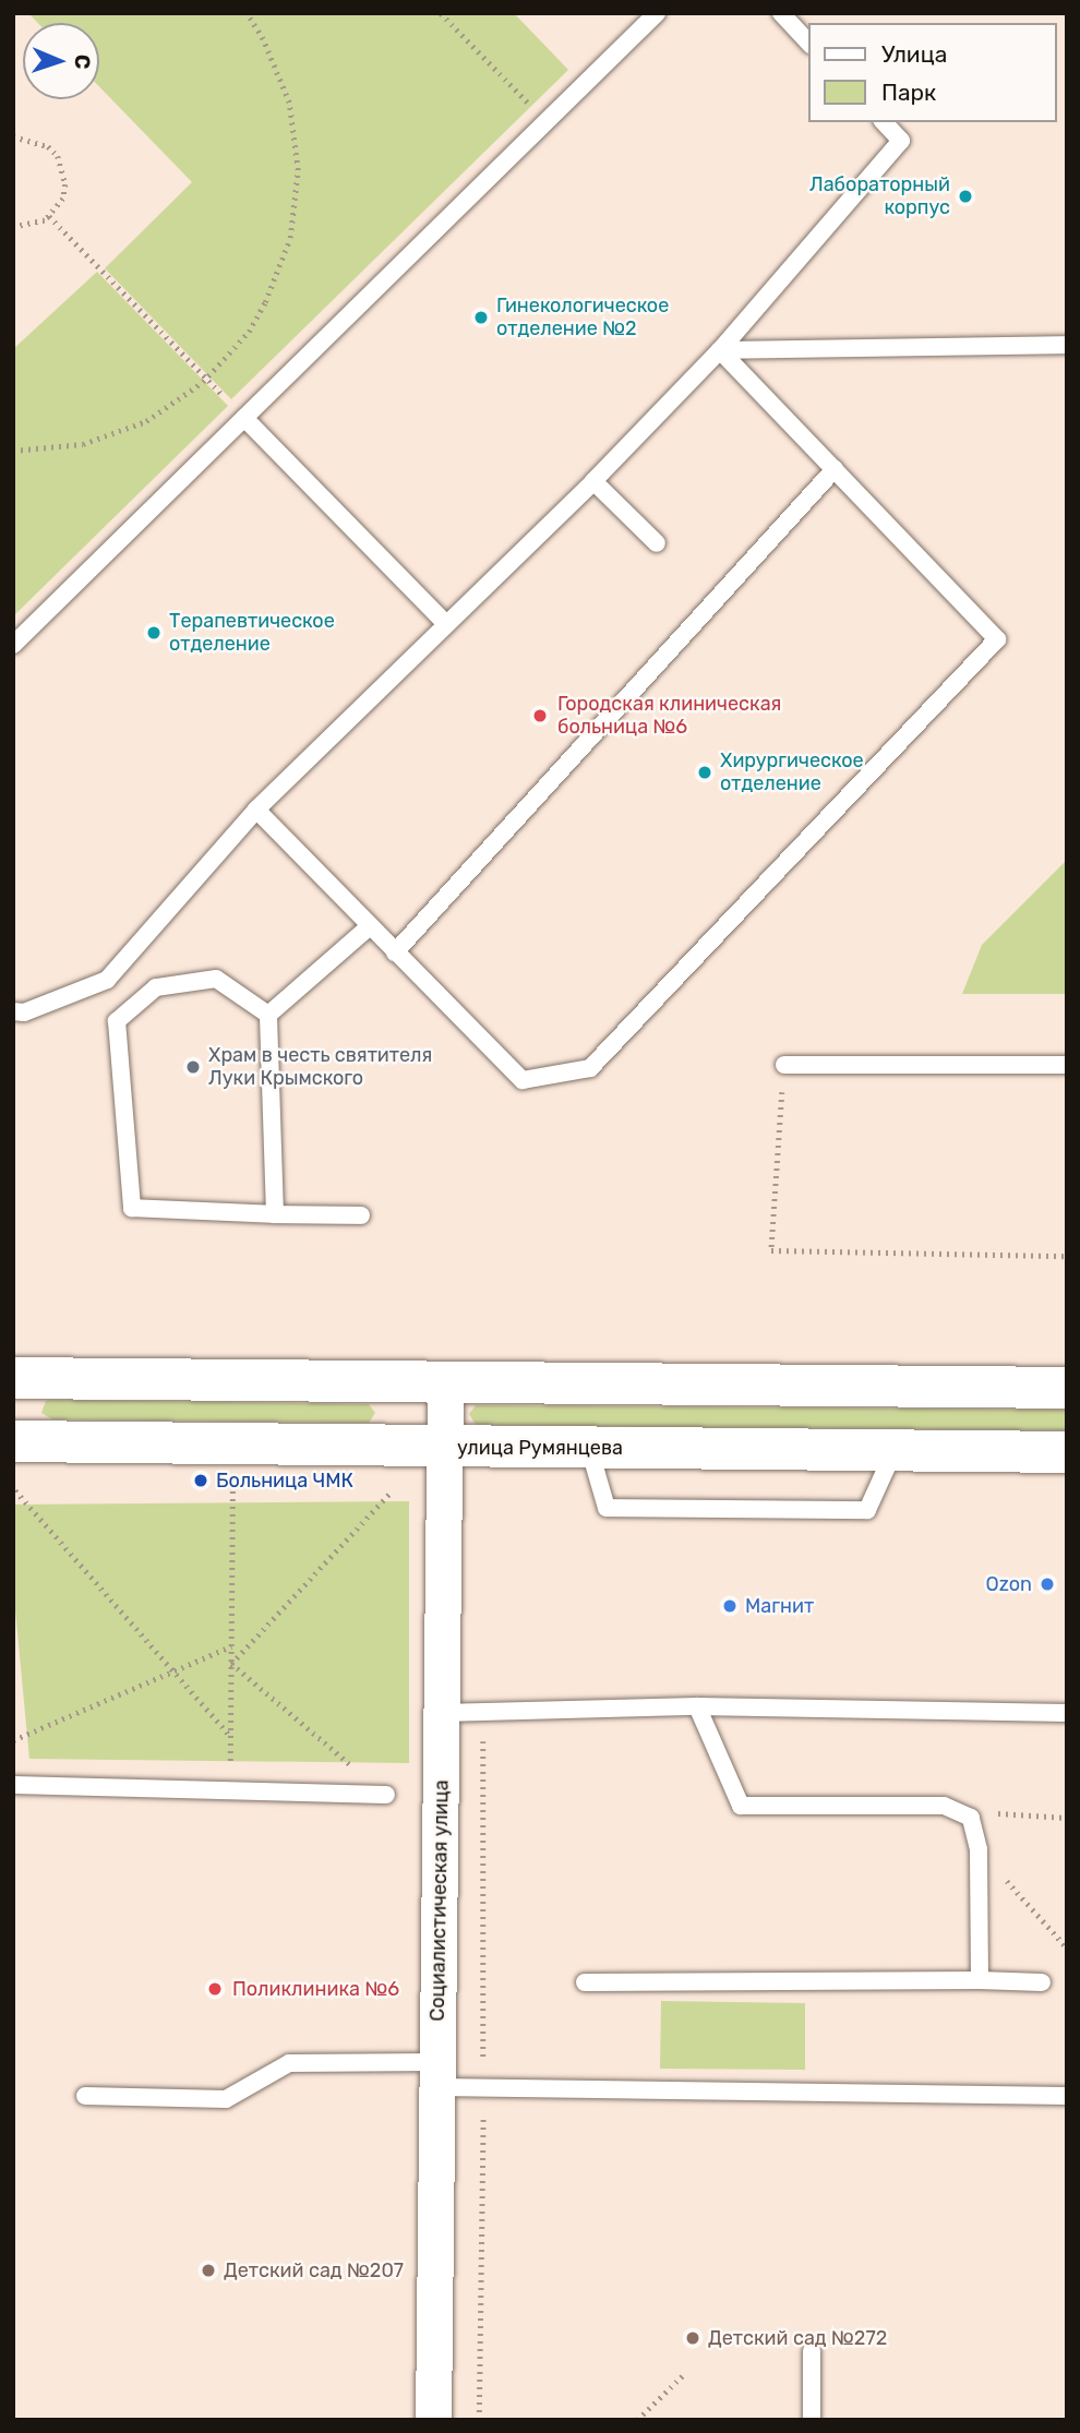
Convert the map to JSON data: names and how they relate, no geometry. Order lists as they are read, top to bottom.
{
  "streets": {
    "main road": ["улица Румянцева"],
    "street": ["Социалистическая улица"]
  },
  "crossings": [
    ["улица Румянцева", "Социалистическая улица"]
  ],
  "places": [
    "Лабораторный корпус",
    "Гинекологическое отделение №2",
    "Терапевтическое отделение",
    "Городская клиническая больница №6",
    "Хирургическое отделение",
    "Храм в честь святителя Луки Крымского",
    "Больница ЧМК",
    "Ozon",
    "Магнит",
    "Поликлиника №6",
    "Детский сад №207",
    "Детский сад №272"
  ],
  "legend": ["Улица", "Парк"],
  "north": "right"
}
